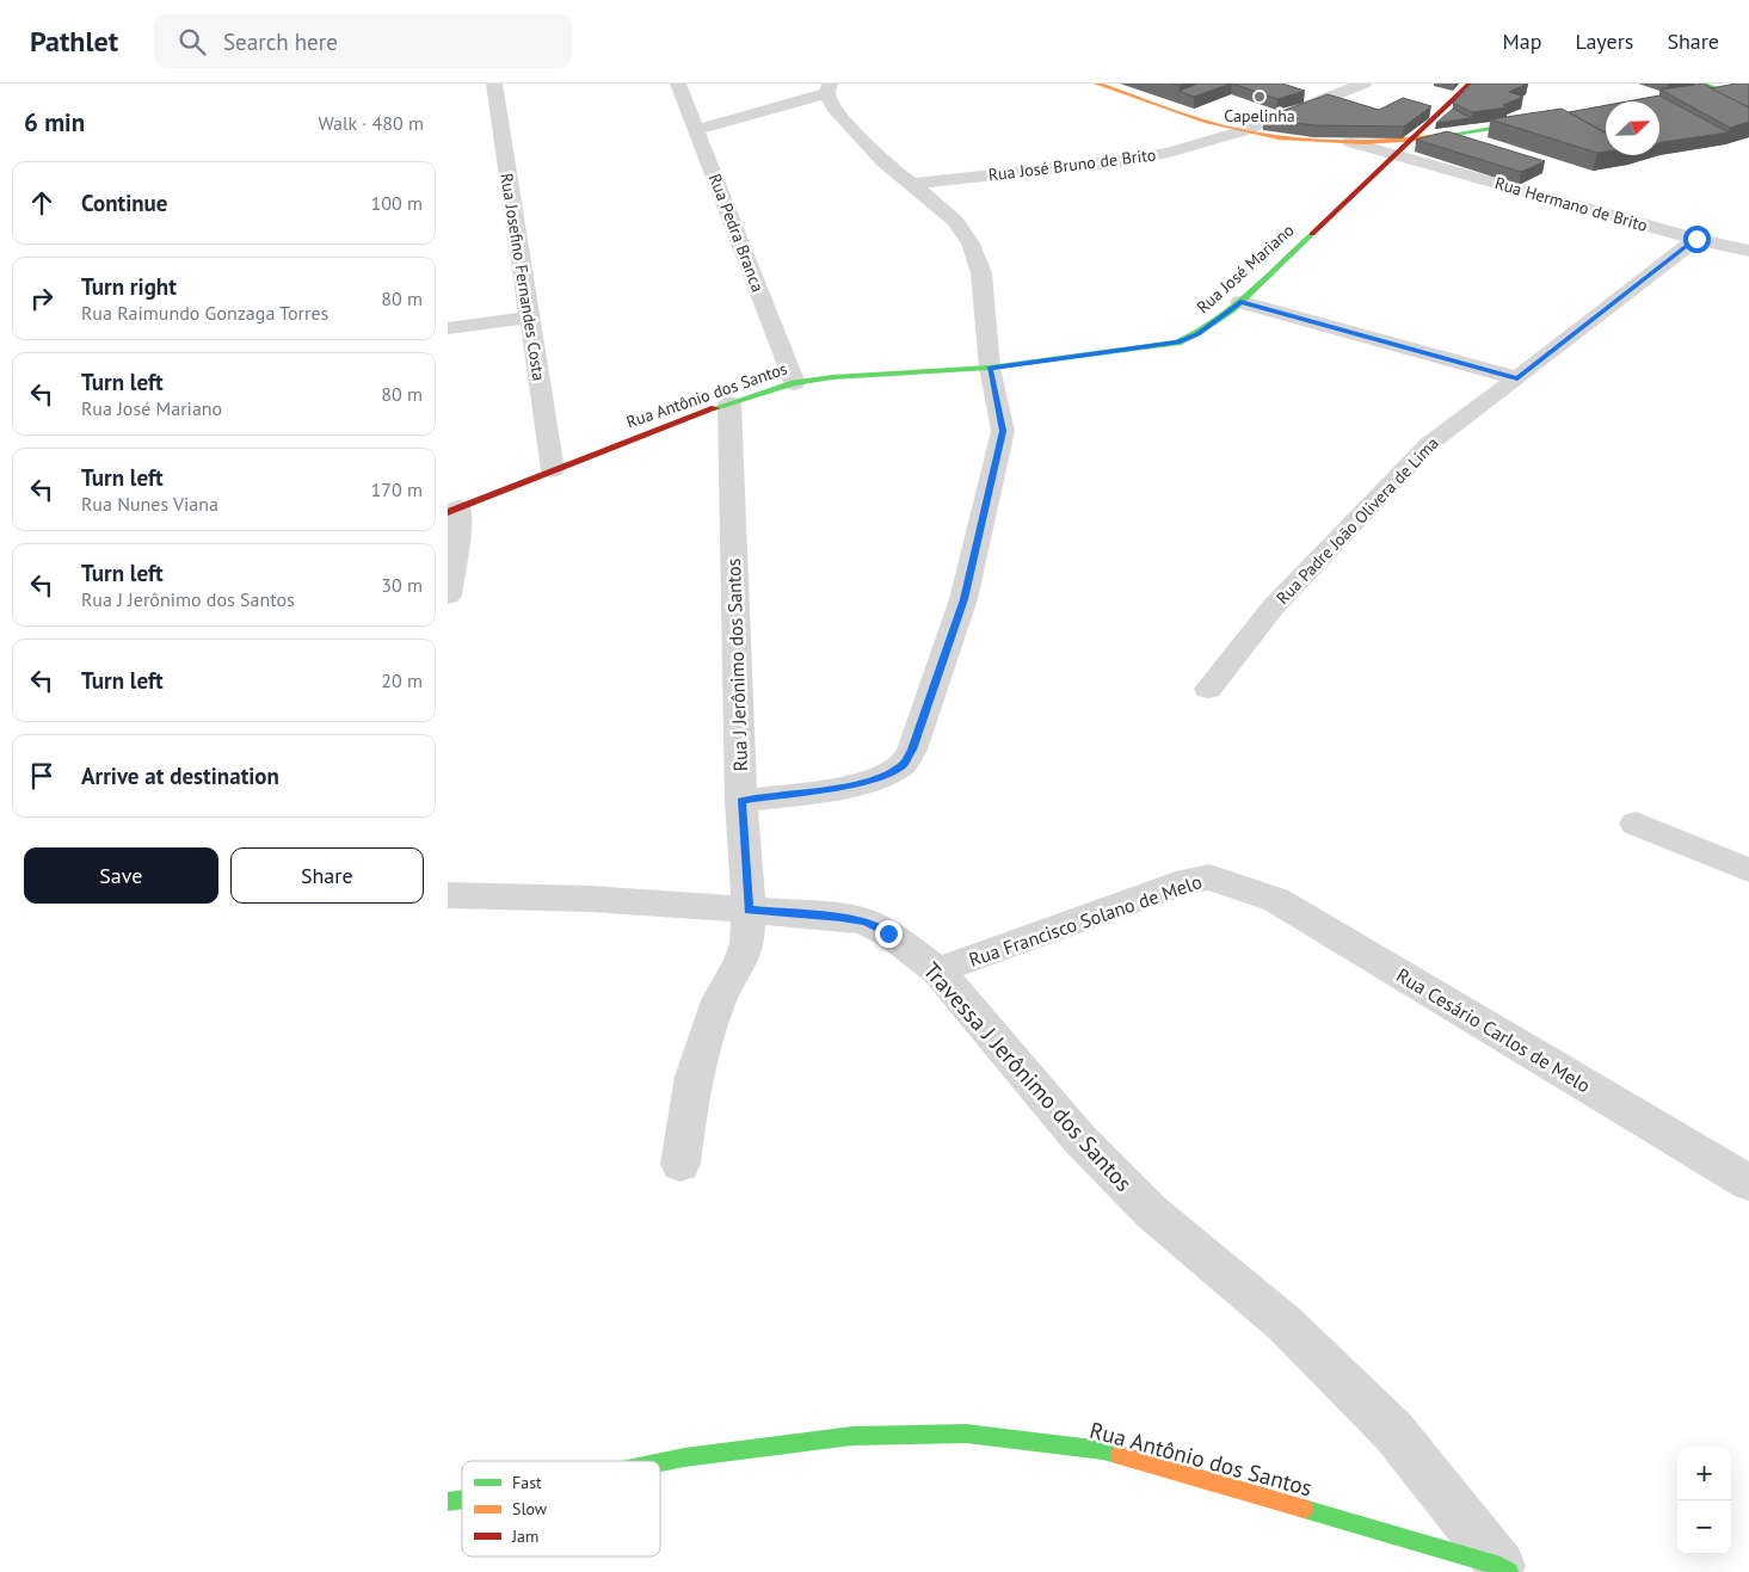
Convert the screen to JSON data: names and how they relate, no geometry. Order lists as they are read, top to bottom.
{
  "streets": {
    "street": [
      "Rua José Bruno de Brito",
      "Rua Hermano de Brito",
      "Rua Pedra Branca",
      "Rua José Mariano",
      "Rua Josefino Fernandes Costa",
      "Rua Antônio dos Santos",
      "Rua Padre João Olivera de Lima",
      "Rua J Jerônimo dos Santos",
      "Rua Francisco Solano de Melo",
      "Rua Cesário Carlos de Melo",
      "Travessa J Jerônimo dos Santos"
    ]
  },
  "crossings": [
    ["Rua Hermano de Brito", "Rua José Mariano"],
    ["Rua Hermano de Brito", "Rua Padre João Olivera de Lima"],
    ["Rua Pedra Branca", "Rua Antônio dos Santos"],
    ["Rua José Mariano", "Rua Antônio dos Santos"],
    ["Rua Josefino Fernandes Costa", "Rua Antônio dos Santos"],
    ["Rua Antônio dos Santos", "Rua J Jerônimo dos Santos"],
    ["Rua Antônio dos Santos", "Travessa J Jerônimo dos Santos"],
    ["Rua J Jerônimo dos Santos", "Travessa J Jerônimo dos Santos"],
    ["Rua Francisco Solano de Melo", "Rua Cesário Carlos de Melo"],
    ["Rua Francisco Solano de Melo", "Travessa J Jerônimo dos Santos"]
  ],
  "places": ["Capelinha"],
  "legend": ["Fast", "Slow", "Jam"],
  "north": "top right",
  "page": {
    "header": "Pathlet",
    "search": "Search here",
    "nav": ["Map", "Layers", "Share"],
    "heading": ["6 min", "Walk · 480 m"],
    "list": [
      ["Continue", "100 m"],
      ["Turn right", "Rua Raimundo Gonzaga Torres", "80 m"],
      ["Turn left", "Rua José Mariano", "80 m"],
      ["Turn left", "Rua Nunes Viana", "170 m"],
      ["Turn left", "Rua J Jerônimo dos Santos", "30 m"],
      ["Turn left", "20 m"],
      "Arrive at destination"
    ],
    "buttons": ["Save", "Share"],
    "map_buttons": ["+", "−"]
  }
}
